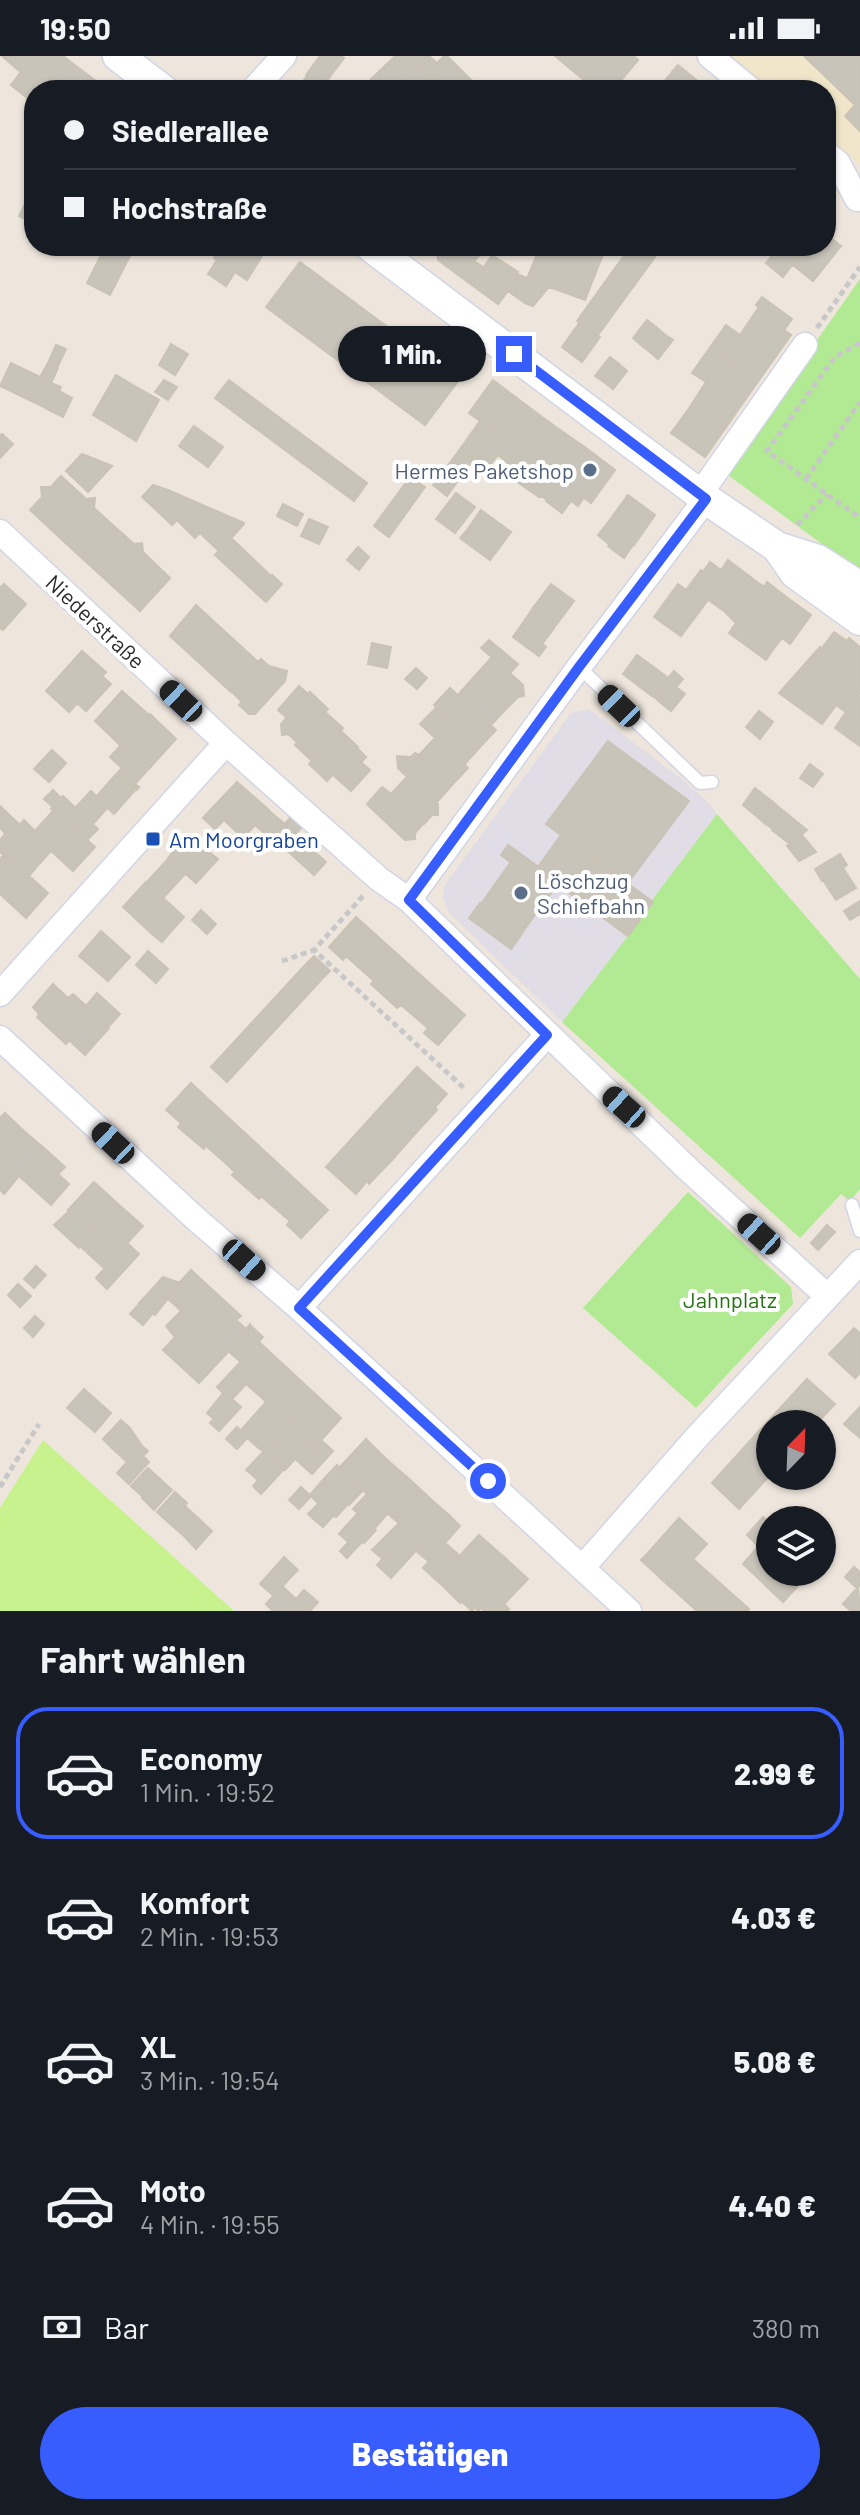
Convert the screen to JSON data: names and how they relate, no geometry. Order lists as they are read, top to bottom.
{
  "streets": {
    "street": ["Niederstraße"]
  },
  "parks": ["Jahnplatz"],
  "places": {
    "other": ["Hermes Paketshop", "Löschzug Schiefbahn"],
    "transit": ["Am Moorgraben"]
  },
  "north": "top right",
  "page": {
    "status": "19:50",
    "banner": ["Siedlerallee", "Hochstraße"],
    "bubble": "1 Min.",
    "heading": "Fahrt wählen",
    "list": [
      {
        "name": "Economy",
        "note": "1 Min. · 19:52",
        "value": "2.99 €"
      },
      {
        "name": "Komfort",
        "note": "2 Min. · 19:53",
        "value": "4.03 €"
      },
      {
        "name": "XL",
        "note": "3 Min. · 19:54",
        "value": "5.08 €"
      },
      {
        "name": "Moto",
        "note": "4 Min. · 19:55",
        "value": "4.40 €"
      }
    ],
    "pay": ["Bar", "380 m"],
    "buttons": "Bestätigen"
  }
}
